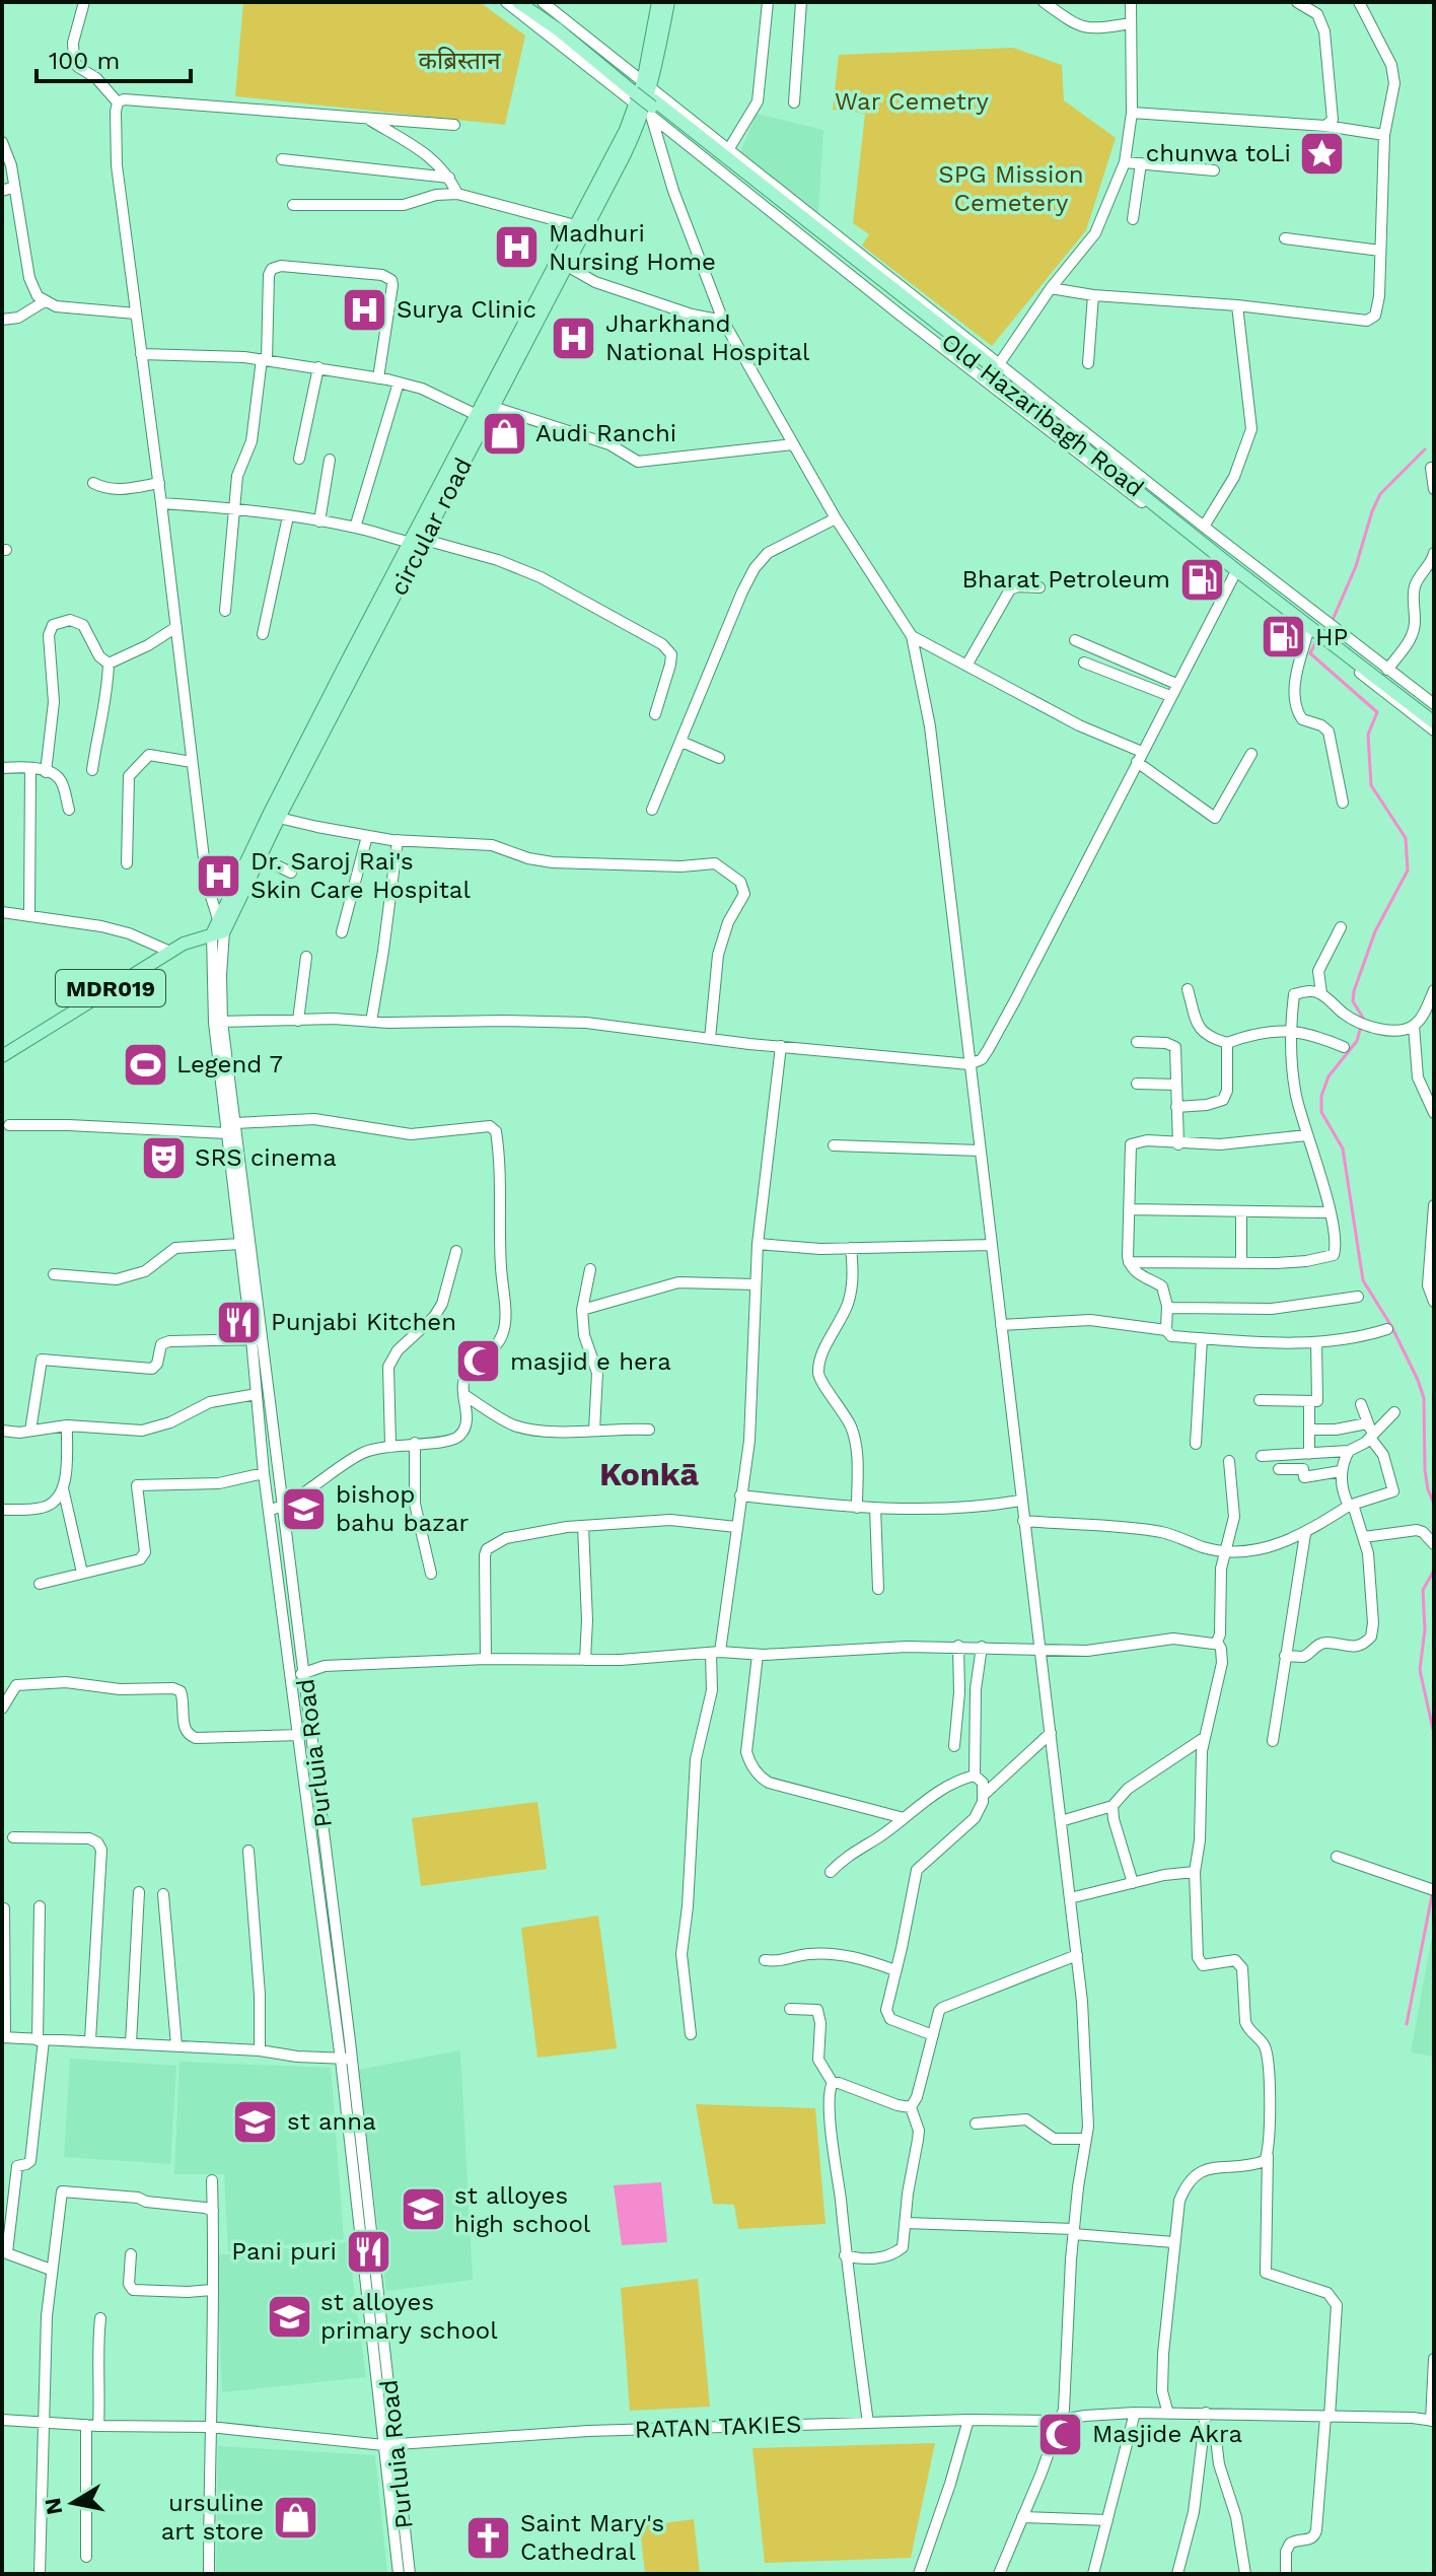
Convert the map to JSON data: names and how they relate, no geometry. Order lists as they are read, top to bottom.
{
  "streets": {
    "main road": ["Old Hazaribagh Road", "circular road", "MDR019"],
    "street": ["Purluia Road", "RATAN TAKIES"]
  },
  "crossings": [
    ["Old Hazaribagh Road", "circular road"],
    ["circular road", "MDR019"],
    ["circular road", "Purluia Road"],
    ["MDR019", "Purluia Road"],
    ["Purluia Road", "RATAN TAKIES"]
  ],
  "districts": ["Konkā"],
  "parks": ["कब्रिस्तान", "War Cemetry", "SPG Mission Cemetery"],
  "places": {
    "place": ["chunwa toLi"],
    "hospital": [
      "Madhuri Nursing Home",
      "Surya Clinic",
      "Jharkhand National Hospital",
      "Dr. Saroj Rai's Skin Care Hospital"
    ],
    "shop": ["Audi Ranchi", "ursuline art store"],
    "fuel station": ["Bharat Petroleum", "HP"],
    "sports": ["Legend 7"],
    "theatre": ["SRS cinema"],
    "restaurant": ["Punjabi Kitchen", "Pani puri"],
    "mosque": ["masjid e hera", "Masjide Akra"],
    "school or university": [
      "bishop bahu bazar",
      "st anna",
      "st alloyes high school",
      "st alloyes primary school"
    ],
    "church": ["Saint Mary's Cathedral"]
  },
  "scale_bar": "100 m",
  "north": "left"
}
